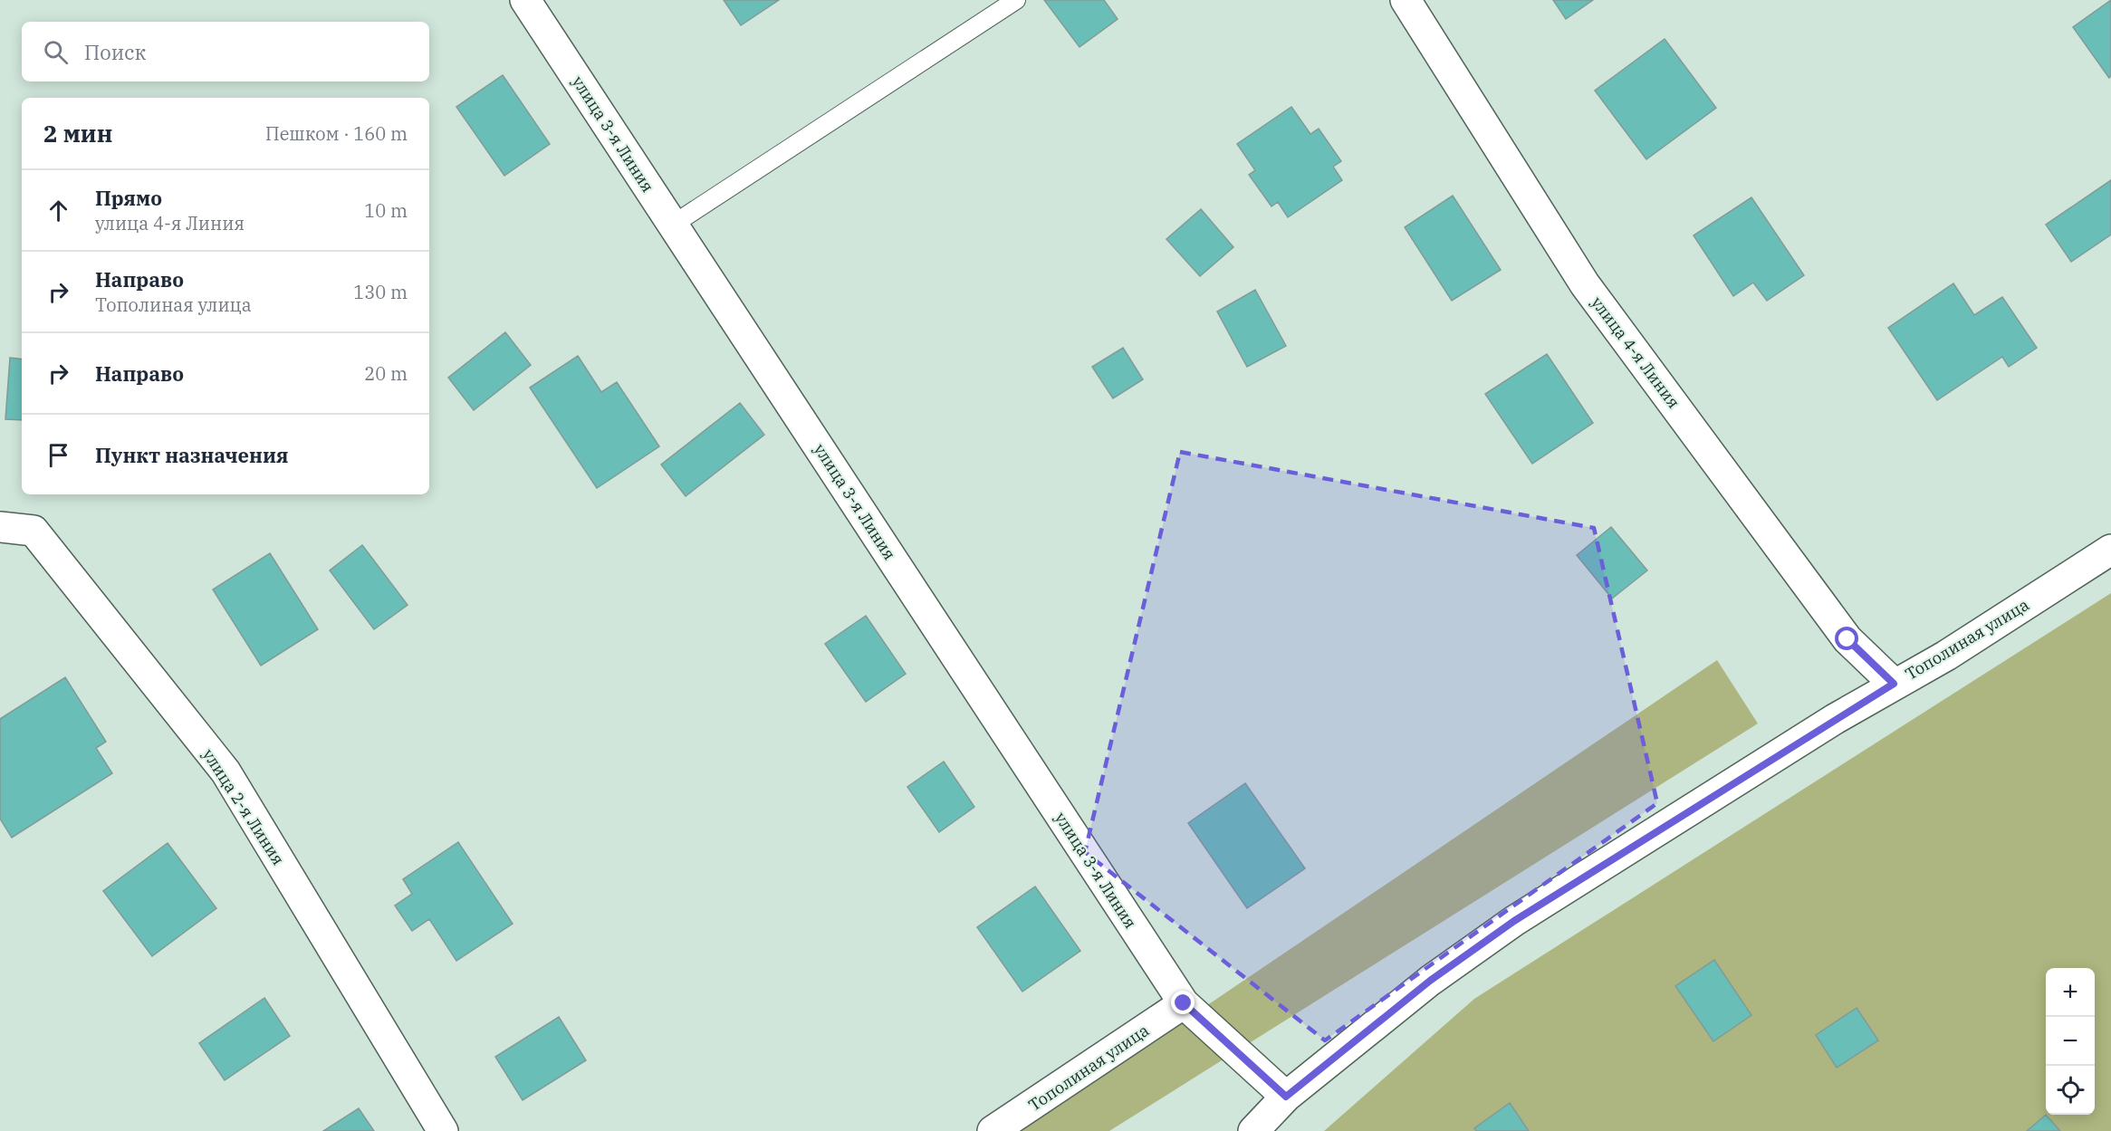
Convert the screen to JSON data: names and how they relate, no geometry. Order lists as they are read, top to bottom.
{
  "streets": {
    "street": [
      "улица 3-я Линия",
      "улица 4-я Линия",
      "Тополиная улица",
      "улица 2-я Линия"
    ]
  },
  "crossings": [
    ["улица 3-я Линия", "Тополиная улица"],
    ["улица 4-я Линия", "Тополиная улица"]
  ],
  "page": {
    "search": "Поиск",
    "heading": ["2 мин", "Пешком · 160 m"],
    "list": [
      ["Прямо", "улица 4-я Линия", "10 m"],
      ["Направо", "Тополиная улица", "130 m"],
      ["Направо", "20 m"],
      "Пункт назначения"
    ],
    "map_buttons": ["+", "−"]
  }
}
